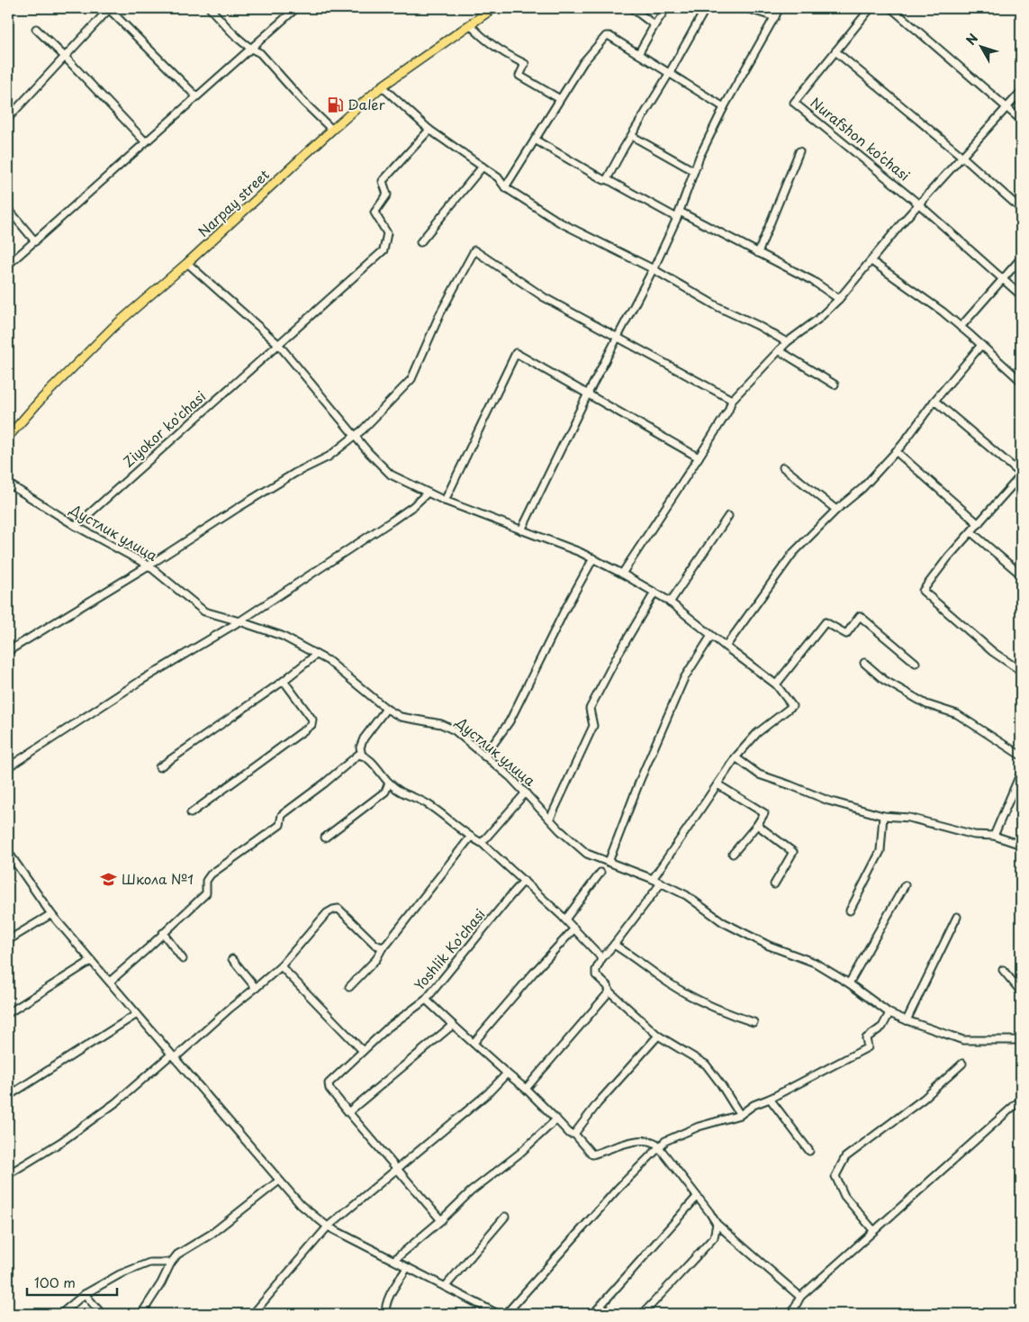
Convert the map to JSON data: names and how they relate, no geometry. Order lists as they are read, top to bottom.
{
  "streets": {
    "main road": ["Narpay street"],
    "street": [
      "Nurafshon ko’chasi",
      "Ziyokor ko'chasi",
      "Дустлик улица",
      "Yoshlik Ko'chasi"
    ]
  },
  "crossings": [
    ["Ziyokor ko'chasi", "Дустлик улица"]
  ],
  "places": {
    "fuel station": ["Daler"],
    "school or university": ["Школа №1"]
  },
  "scale_bar": "100 m",
  "north": "top left"
}
